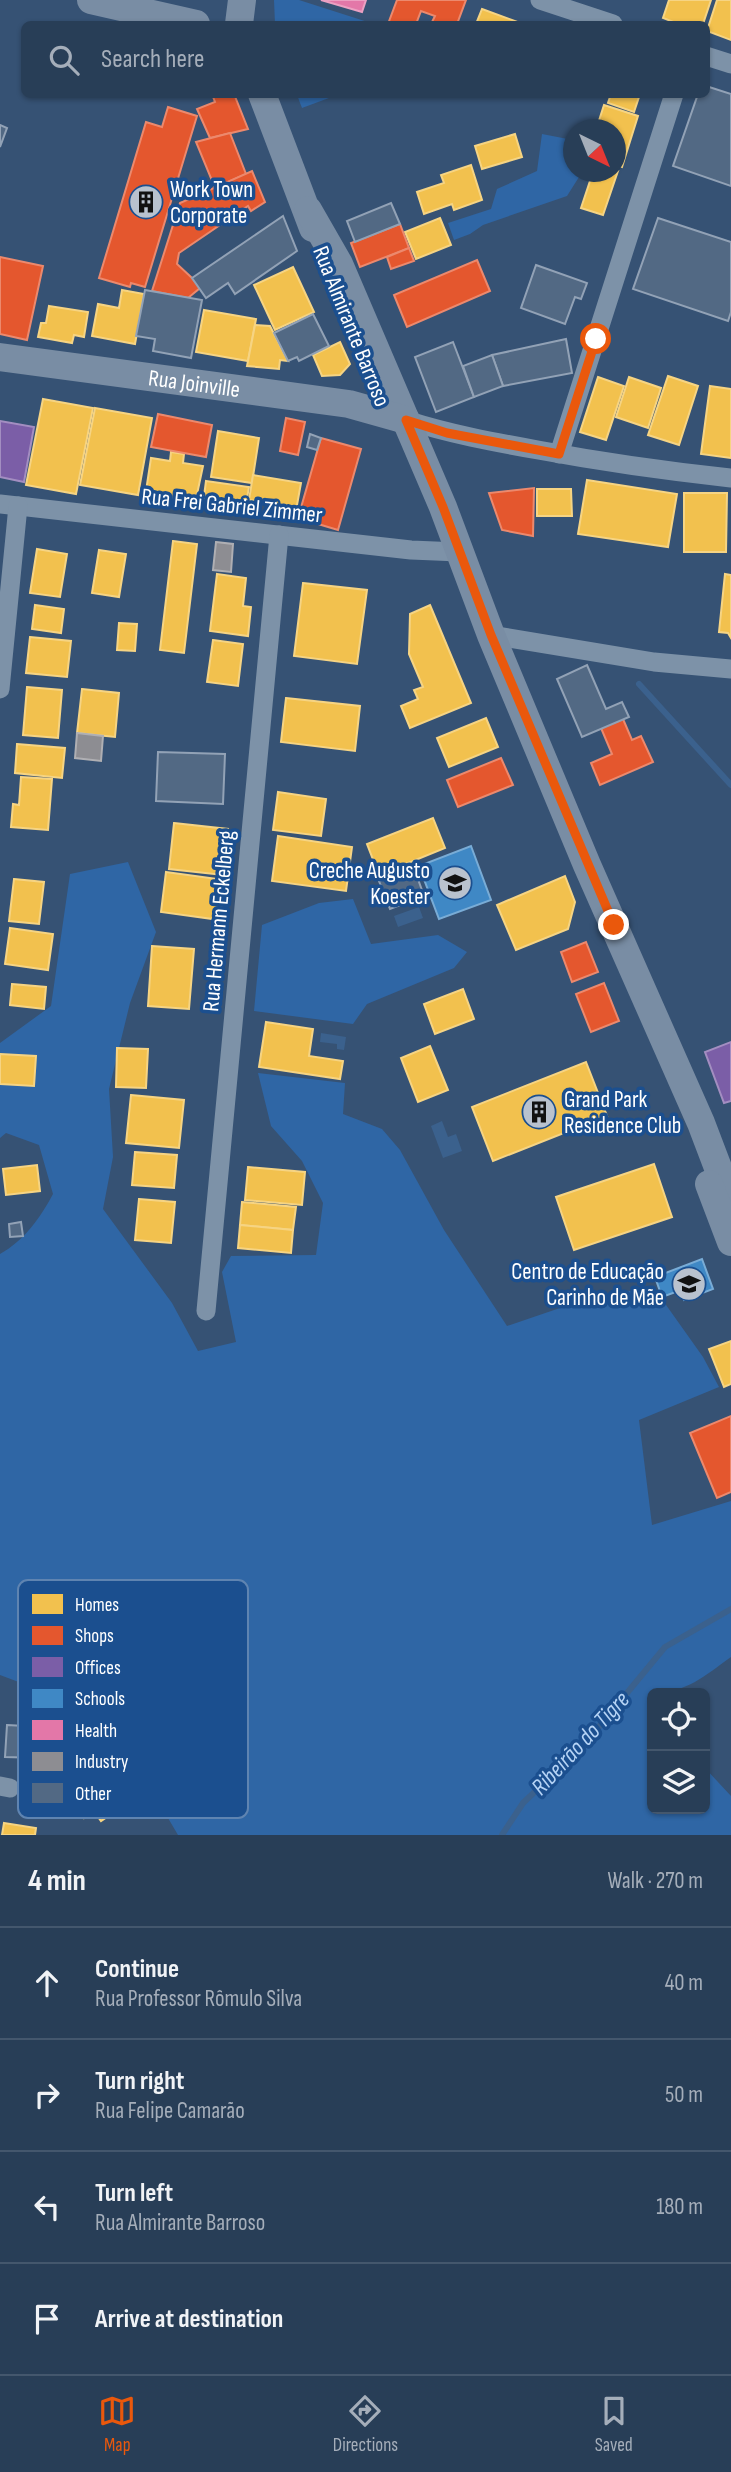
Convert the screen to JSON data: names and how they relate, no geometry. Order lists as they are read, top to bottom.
{
  "streets": {
    "main road": ["Rua Almirante Barroso", "Rua Joinville"],
    "street": ["Rua Frei Gabriel Zimmer", "Rua Hermann Eckelberg"]
  },
  "crossings": [
    ["Rua Almirante Barroso", "Rua Joinville"],
    ["Rua Almirante Barroso", "Rua Frei Gabriel Zimmer"],
    ["Rua Frei Gabriel Zimmer", "Rua Hermann Eckelberg"]
  ],
  "water": ["Ribeirão do Tigre"],
  "places": {
    "building": ["Work Town Corporate", "Grand Park Residence Club"],
    "school or university": ["Creche Augusto Koester", "Centro de Educação Carinho de Mãe"]
  },
  "legend": [
    "Homes",
    "Shops",
    "Offices",
    "Schools",
    "Health",
    "Industry",
    "Other"
  ],
  "north": "bottom right",
  "page": {
    "search": "Search here",
    "heading": ["4 min", "Walk · 270 m"],
    "list": [
      ["Continue", "Rua Professor Rômulo Silva", "40 m"],
      ["Turn right", "Rua Felipe Camarão", "50 m"],
      ["Turn left", "Rua Almirante Barroso", "180 m"],
      "Arrive at destination"
    ],
    "nav": ["Map", "Directions", "Saved"]
  }
}
